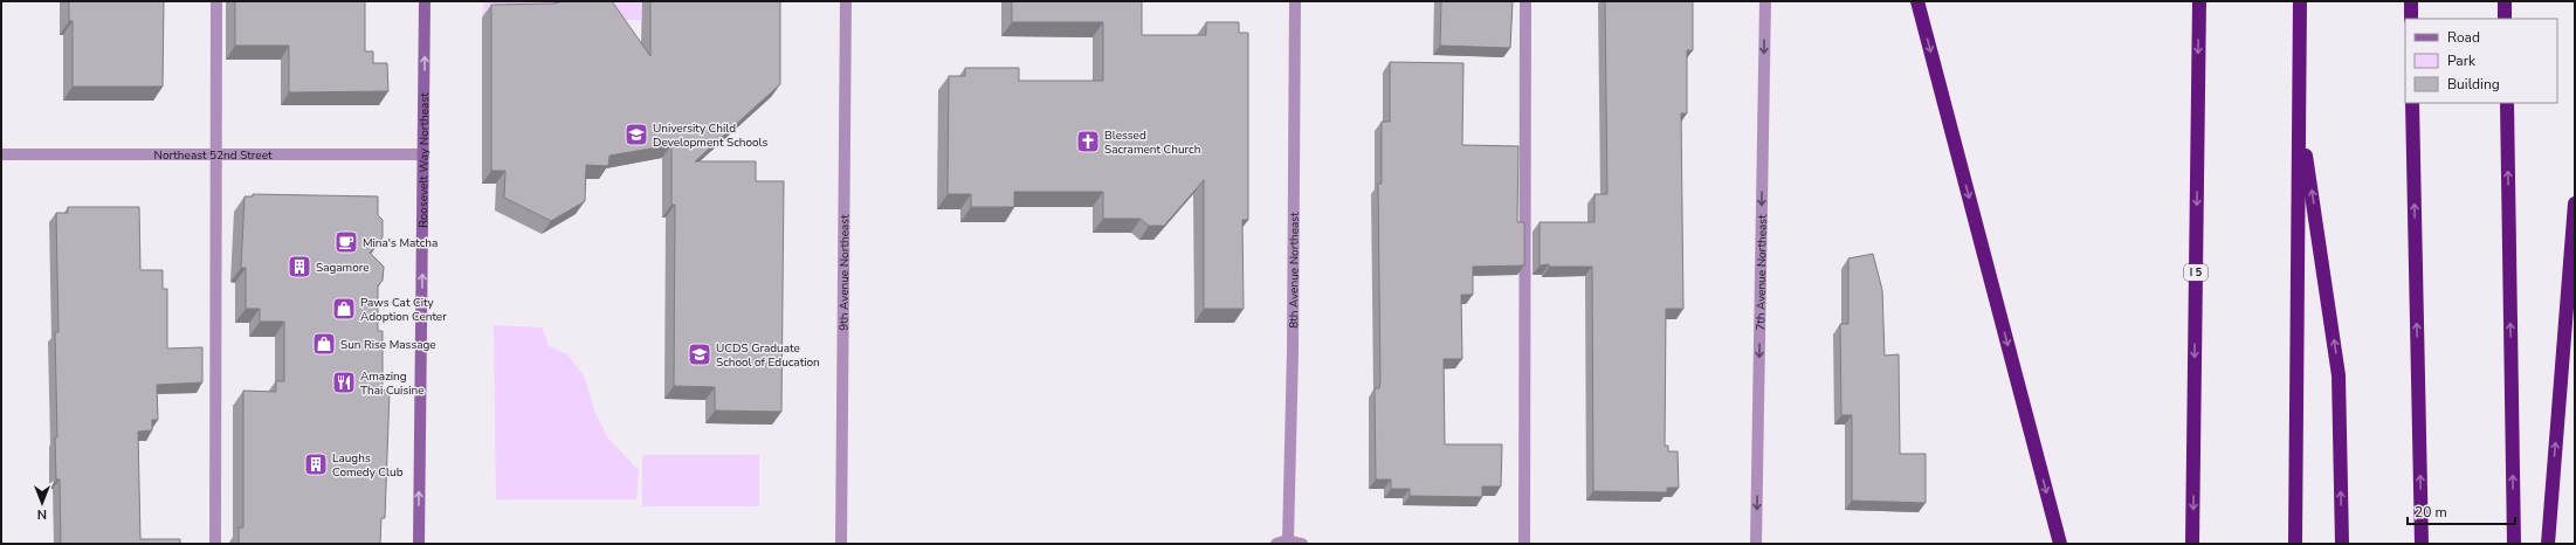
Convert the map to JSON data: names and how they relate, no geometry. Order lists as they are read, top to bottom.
{
  "streets": {
    "highway": ["I 5"],
    "main road": ["Roosevelt Way Northeast"],
    "street": [
      "Northeast 52nd Street",
      "8th Avenue Northeast",
      "9th Avenue Northeast",
      "7th Avenue Northeast"
    ]
  },
  "crossings": [
    ["Northeast 52nd Street", "Roosevelt Way Northeast"]
  ],
  "one_way": ["Roosevelt Way Northeast", "7th Avenue Northeast"],
  "places": {
    "school or university": ["University Child Development Schools", "UCDS Graduate School of Education"],
    "church": ["Blessed Sacrament Church"],
    "cafe": ["Mina's Matcha"],
    "building": ["Sagamore", "Laughs Comedy Club"],
    "shop": ["Paws Cat City Adoption Center", "Sun Rise Massage"],
    "restaurant": ["Amazing Thai Cuisine"]
  },
  "legend": ["Road", "Park", "Building"],
  "scale_bar": "20 m",
  "north": "bottom"
}
